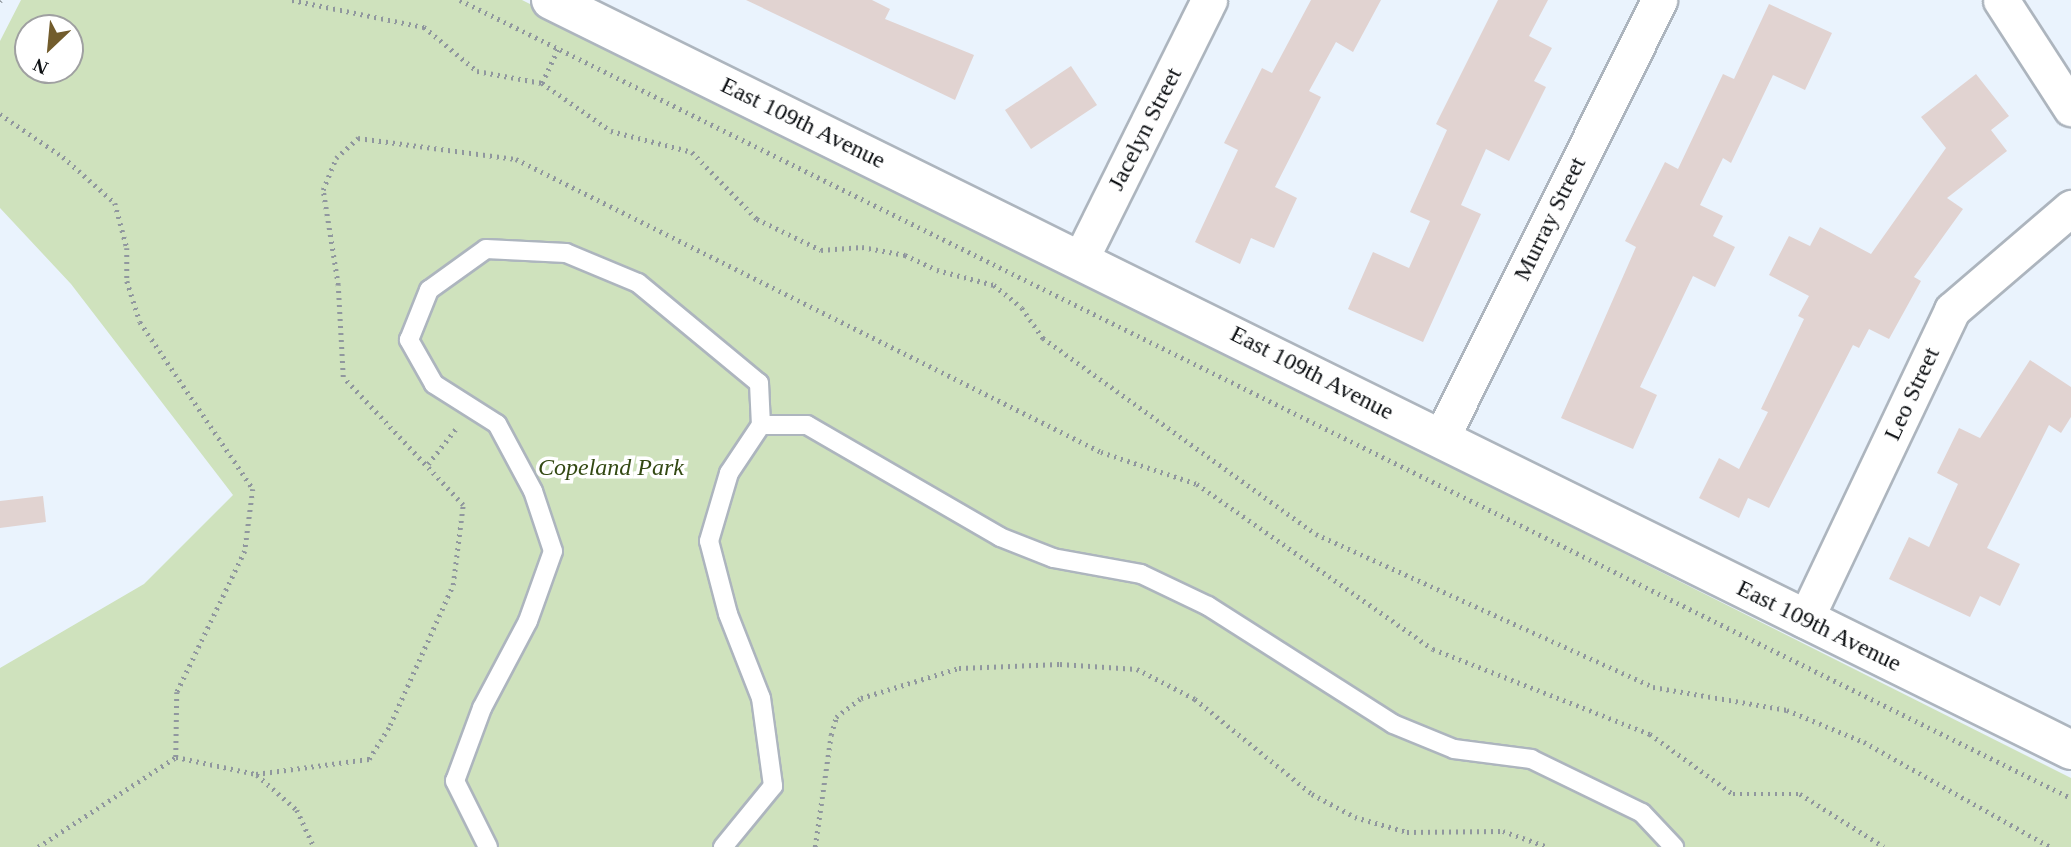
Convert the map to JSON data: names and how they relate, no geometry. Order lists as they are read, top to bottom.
{
  "streets": {
    "street": [
      "East 109th Avenue",
      "Jacelyn Street",
      "Murray Street",
      "Leo Street"
    ]
  },
  "crossings": [
    ["East 109th Avenue", "Jacelyn Street"],
    ["East 109th Avenue", "Murray Street"],
    ["East 109th Avenue", "Leo Street"]
  ],
  "parks": ["Copeland Park"],
  "north": "bottom left"
}
